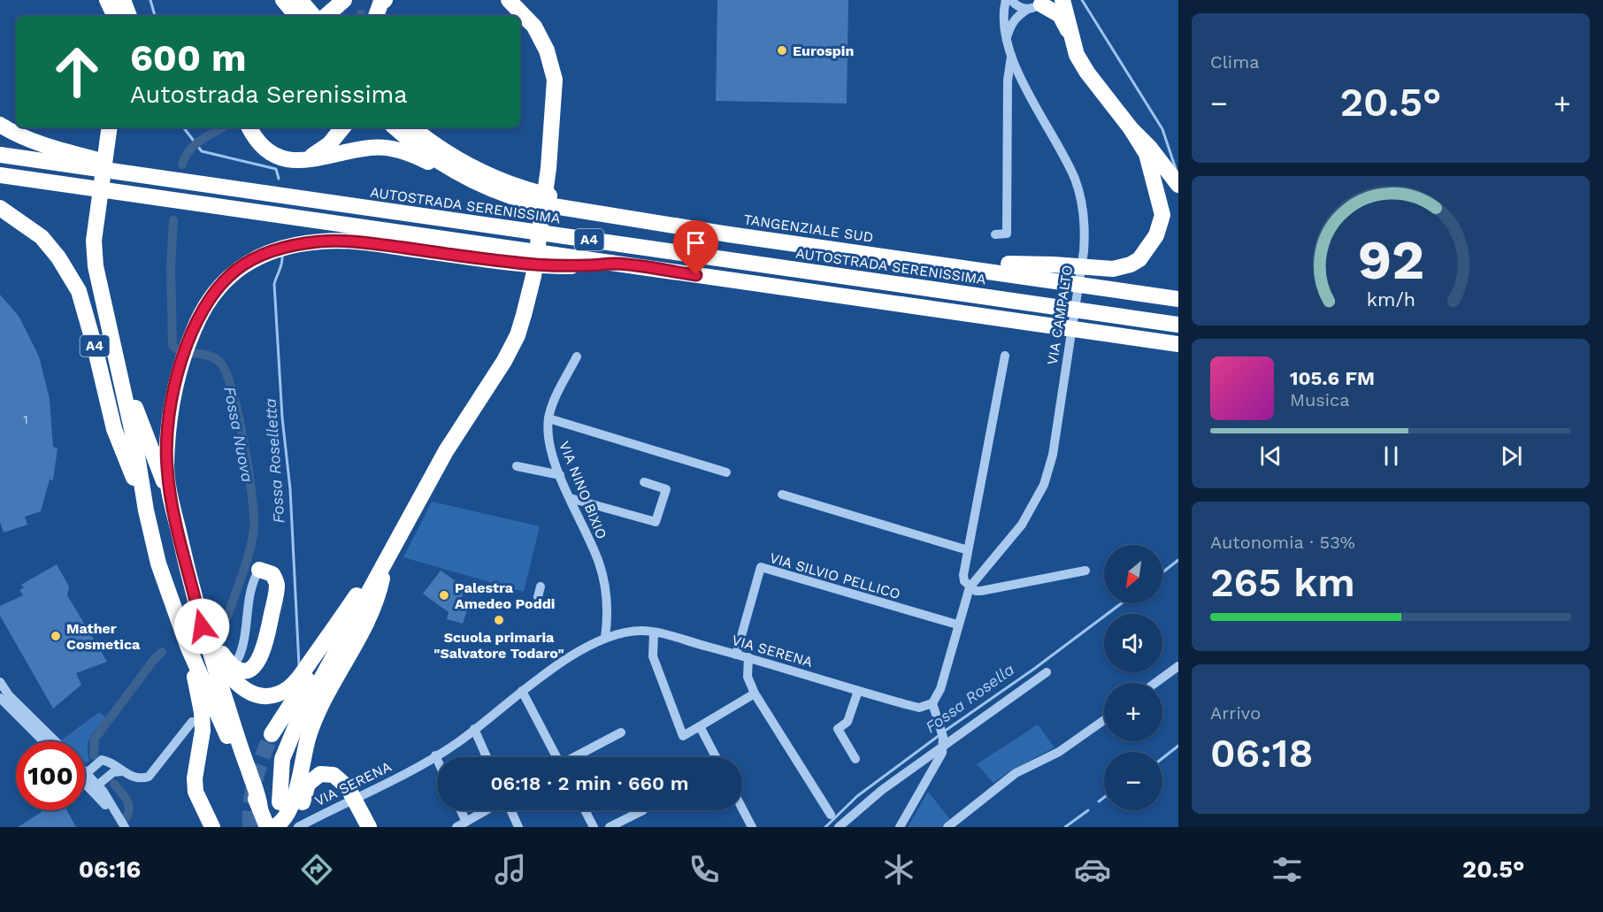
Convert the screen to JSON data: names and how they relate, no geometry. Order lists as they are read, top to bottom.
{
  "streets": {
    "highway": ["AUTOSTRADA SERENISSIMA", "TANGENZIALE SUD", "A4"],
    "street": [
      "VIA CAMPALTO",
      "VIA NINO BIXIO",
      "VIA SILVIO PELLICO",
      "VIA SERENA"
    ]
  },
  "crossings": [
    ["AUTOSTRADA SERENISSIMA", "A4"],
    ["VIA NINO BIXIO", "VIA SERENA"],
    ["VIA SILVIO PELLICO", "VIA SERENA"]
  ],
  "water": ["Fossa Nuova", "Fossa Roselletta", "Fossa Rosella"],
  "places": [
    "Eurospin",
    "Palestra Amedeo Poddi",
    "Scuola primaria \"Salvatore Todaro\"",
    "Mather Cosmetica"
  ],
  "house_numbers": ["1"],
  "north": "bottom left",
  "page": {
    "tile": [
      "Clima",
      ["Autonomia · 53%", "265 km"],
      ["Arrivo", "06:18"]
    ],
    "turn": ["600 m", "Autostrada Serenissima"],
    "heat": ["−", "20.5°", "+"],
    "song": ["105.6 FM", "Musica"],
    "map_buttons": ["+", "−"],
    "limit": "100",
    "trip": "06:18 · 2 min · 660 m",
    "tabs": ["06:16", "20.5°"],
    "gauge": ["92", "km/h"]
  }
}
